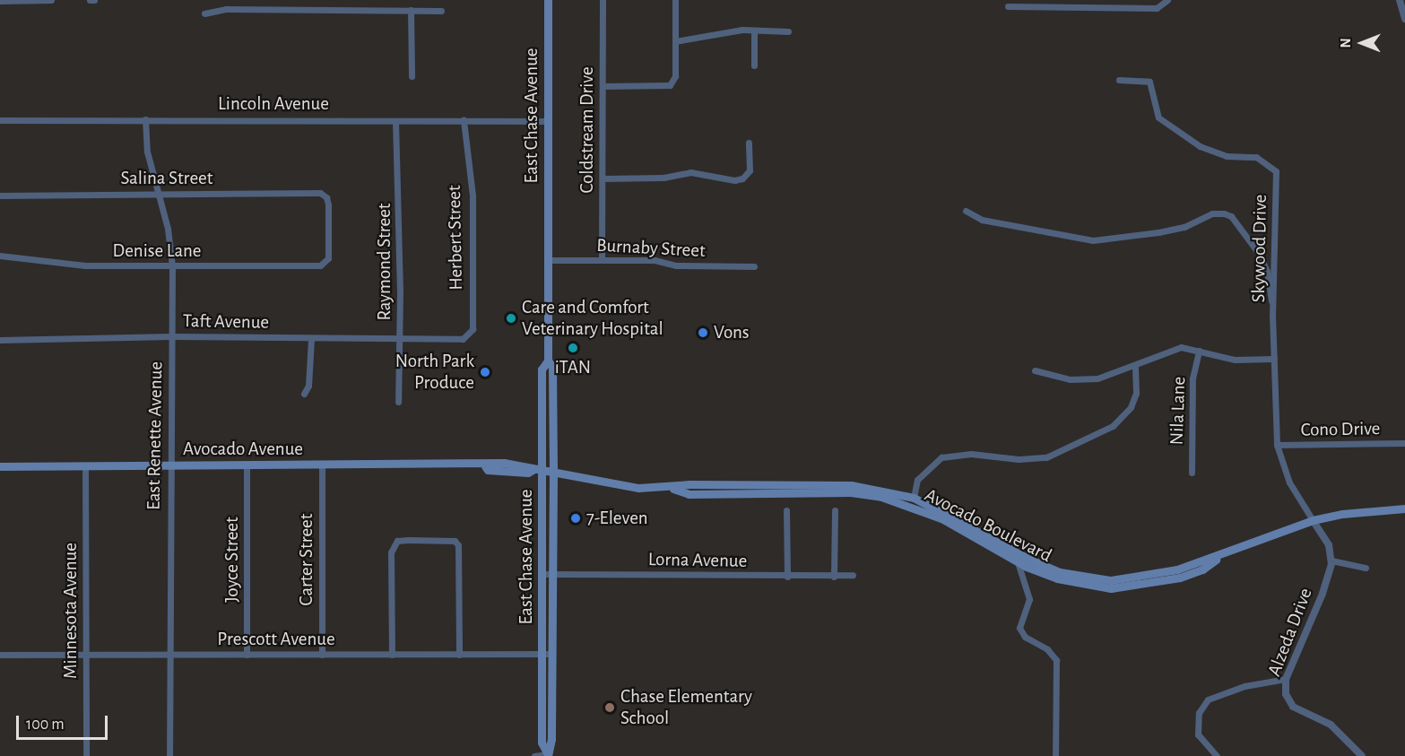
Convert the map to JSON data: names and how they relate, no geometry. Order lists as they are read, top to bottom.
{
  "streets": {
    "main road": ["East Chase Avenue", "Avocado Avenue", "Avocado Boulevard"],
    "street": [
      "Lincoln Avenue",
      "Coldstream Drive",
      "Salina Street",
      "Herbert Street",
      "Burnaby Street",
      "Skywood Drive",
      "Denise Lane",
      "Raymond Street",
      "Taft Avenue",
      "Nila Lane",
      "Cono Drive",
      "East Renette Avenue",
      "Joyce Street",
      "Carter Street",
      "Lorna Avenue",
      "Minnesota Avenue",
      "Alzeda Drive",
      "Prescott Avenue"
    ]
  },
  "crossings": [
    ["Lincoln Avenue", "East Chase Avenue"],
    ["Lincoln Avenue", "Herbert Street"],
    ["Lincoln Avenue", "Raymond Street"],
    ["Lincoln Avenue", "East Renette Avenue"],
    ["East Chase Avenue", "Burnaby Street"],
    ["East Chase Avenue", "Avocado Avenue"],
    ["East Chase Avenue", "Avocado Boulevard"],
    ["East Chase Avenue", "Lorna Avenue"],
    ["East Chase Avenue", "Prescott Avenue"],
    ["Coldstream Drive", "Burnaby Street"],
    ["Salina Street", "Denise Lane"],
    ["Salina Street", "East Renette Avenue"],
    ["Herbert Street", "Taft Avenue"],
    ["Skywood Drive", "Cono Drive"],
    ["Skywood Drive", "Avocado Boulevard"],
    ["Denise Lane", "East Renette Avenue"],
    ["Raymond Street", "Taft Avenue"],
    ["Taft Avenue", "East Renette Avenue"],
    ["East Renette Avenue", "Avocado Avenue"],
    ["East Renette Avenue", "Prescott Avenue"],
    ["Avocado Avenue", "Avocado Boulevard"],
    ["Avocado Avenue", "Joyce Street"],
    ["Avocado Avenue", "Carter Street"],
    ["Avocado Avenue", "Minnesota Avenue"],
    ["Joyce Street", "Prescott Avenue"],
    ["Carter Street", "Prescott Avenue"],
    ["Minnesota Avenue", "Prescott Avenue"]
  ],
  "places": [
    "Care and Comfort Veterinary Hospital",
    "Vons",
    "iTAN",
    "North Park Produce",
    "7-Eleven",
    "Chase Elementary School"
  ],
  "scale_bar": "100 m",
  "north": "left"
}
